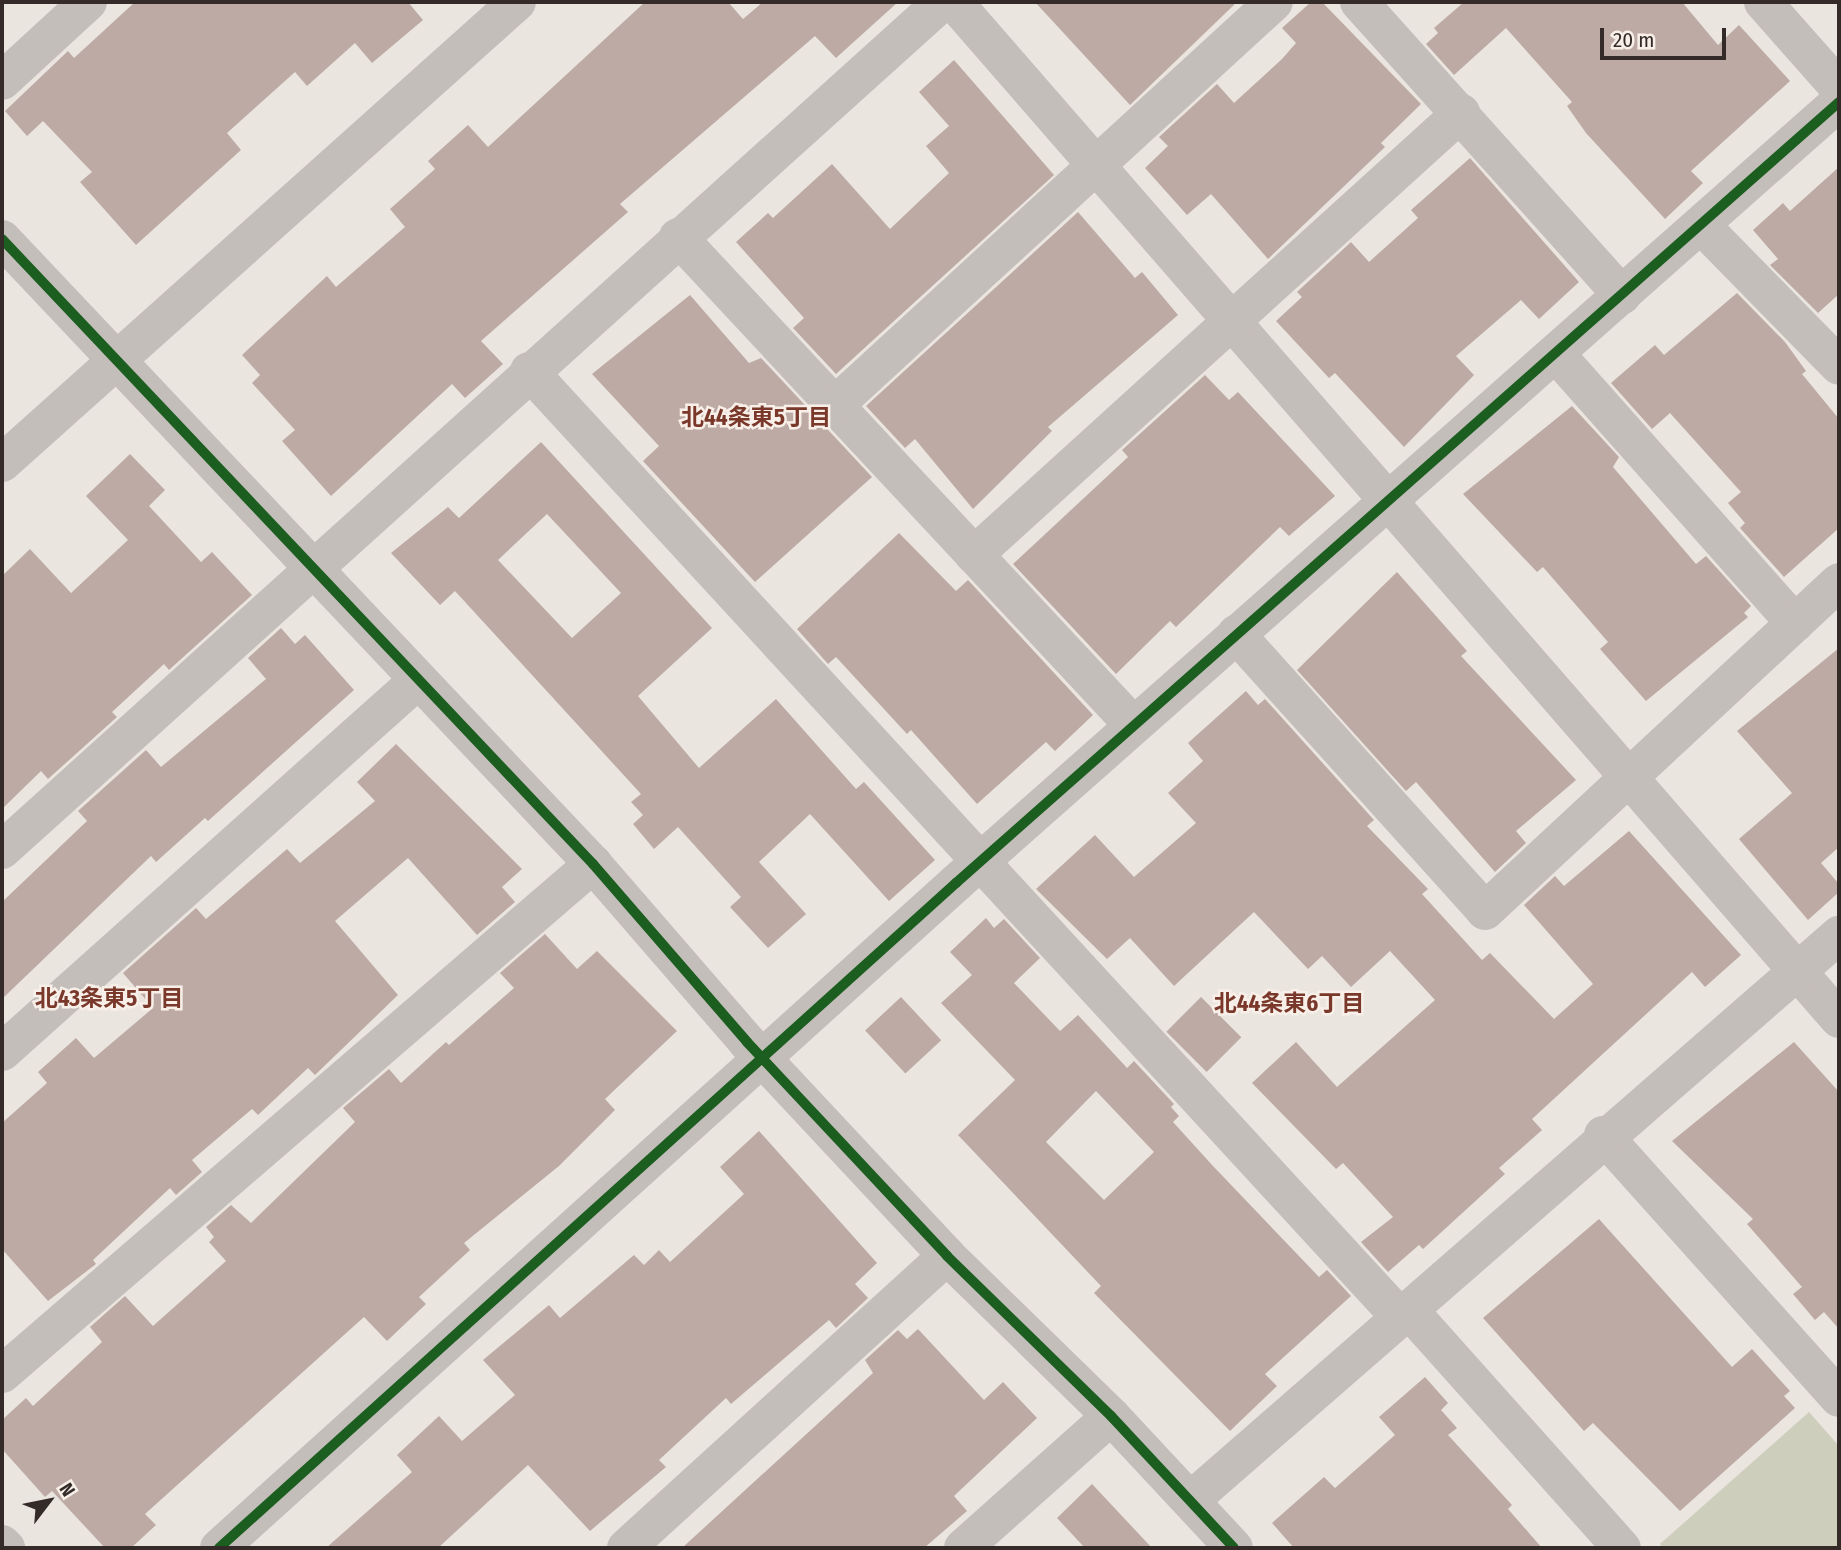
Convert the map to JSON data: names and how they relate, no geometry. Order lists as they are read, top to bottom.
{
  "districts": ["北44条東5丁目", "北43条東5丁目", "北44条東6丁目"],
  "scale_bar": "20 m",
  "north": "top right"
}
